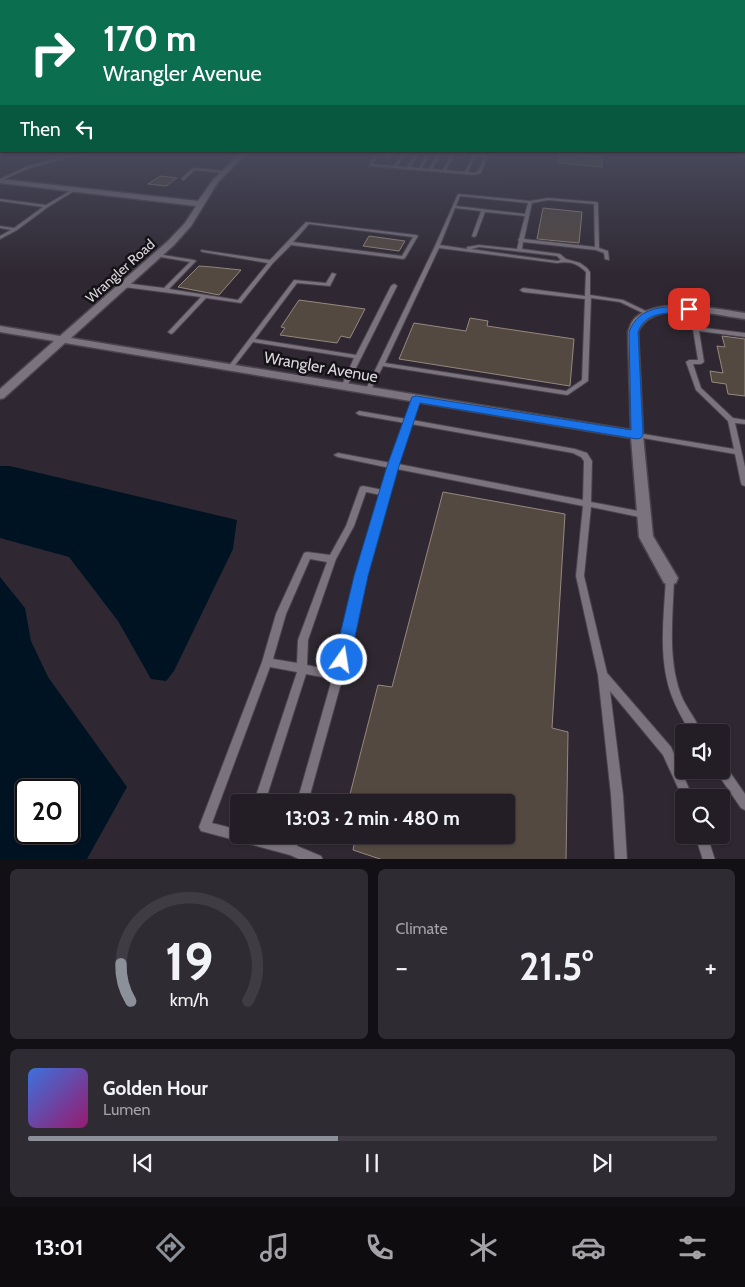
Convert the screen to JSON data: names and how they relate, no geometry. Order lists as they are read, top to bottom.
{
  "streets": {
    "street": ["Wrangler Road", "Wrangler Avenue"]
  },
  "crossings": [
    ["Wrangler Road", "Wrangler Avenue"]
  ],
  "page": {
    "turn": ["170 m", "Wrangler Avenue"],
    "then": "Then",
    "limit": "20",
    "trip": "13:03 · 2 min · 480 m",
    "tile": "Climate",
    "heat": ["−", "21.5°", "+"],
    "song": ["Golden Hour", "Lumen"],
    "tabs": "13:01",
    "gauge": ["19", "km/h"]
  }
}
